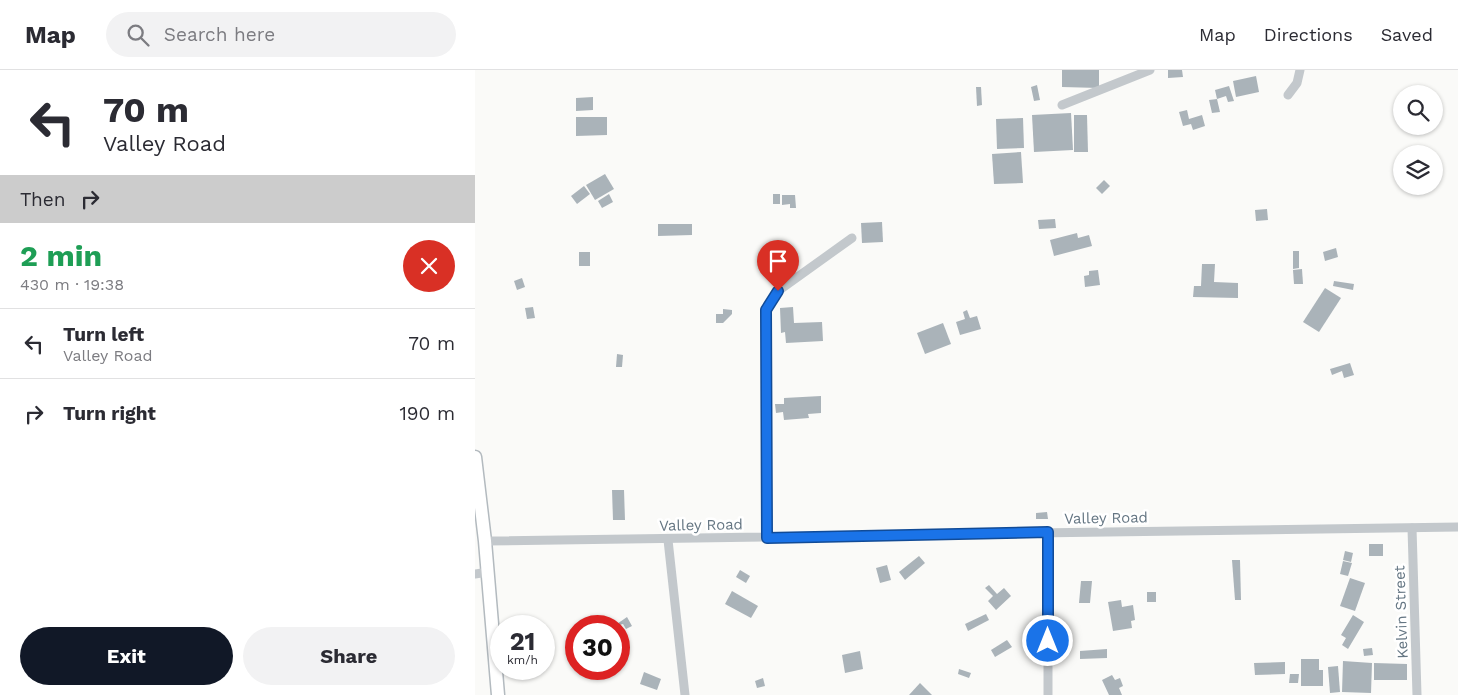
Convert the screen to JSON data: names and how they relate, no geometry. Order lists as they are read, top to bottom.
{
  "streets": {
    "street": ["Valley Road", "Kelvin Street"]
  },
  "crossings": [
    ["Valley Road", "Kelvin Street"]
  ],
  "page": {
    "header": "Map",
    "search": "Search here",
    "nav": ["Map", "Directions", "Saved"],
    "turn": ["70 m", "Valley Road"],
    "then": "Then",
    "heading": ["2 min", "430 m · 19:38"],
    "list": [
      {
        "name": "Turn left",
        "note": "Valley Road",
        "value": "70 m"
      },
      {
        "name": "Turn right",
        "value": "190 m"
      }
    ],
    "speed": "21 km/h",
    "limit": "30",
    "buttons": ["Exit", "Share"]
  }
}
